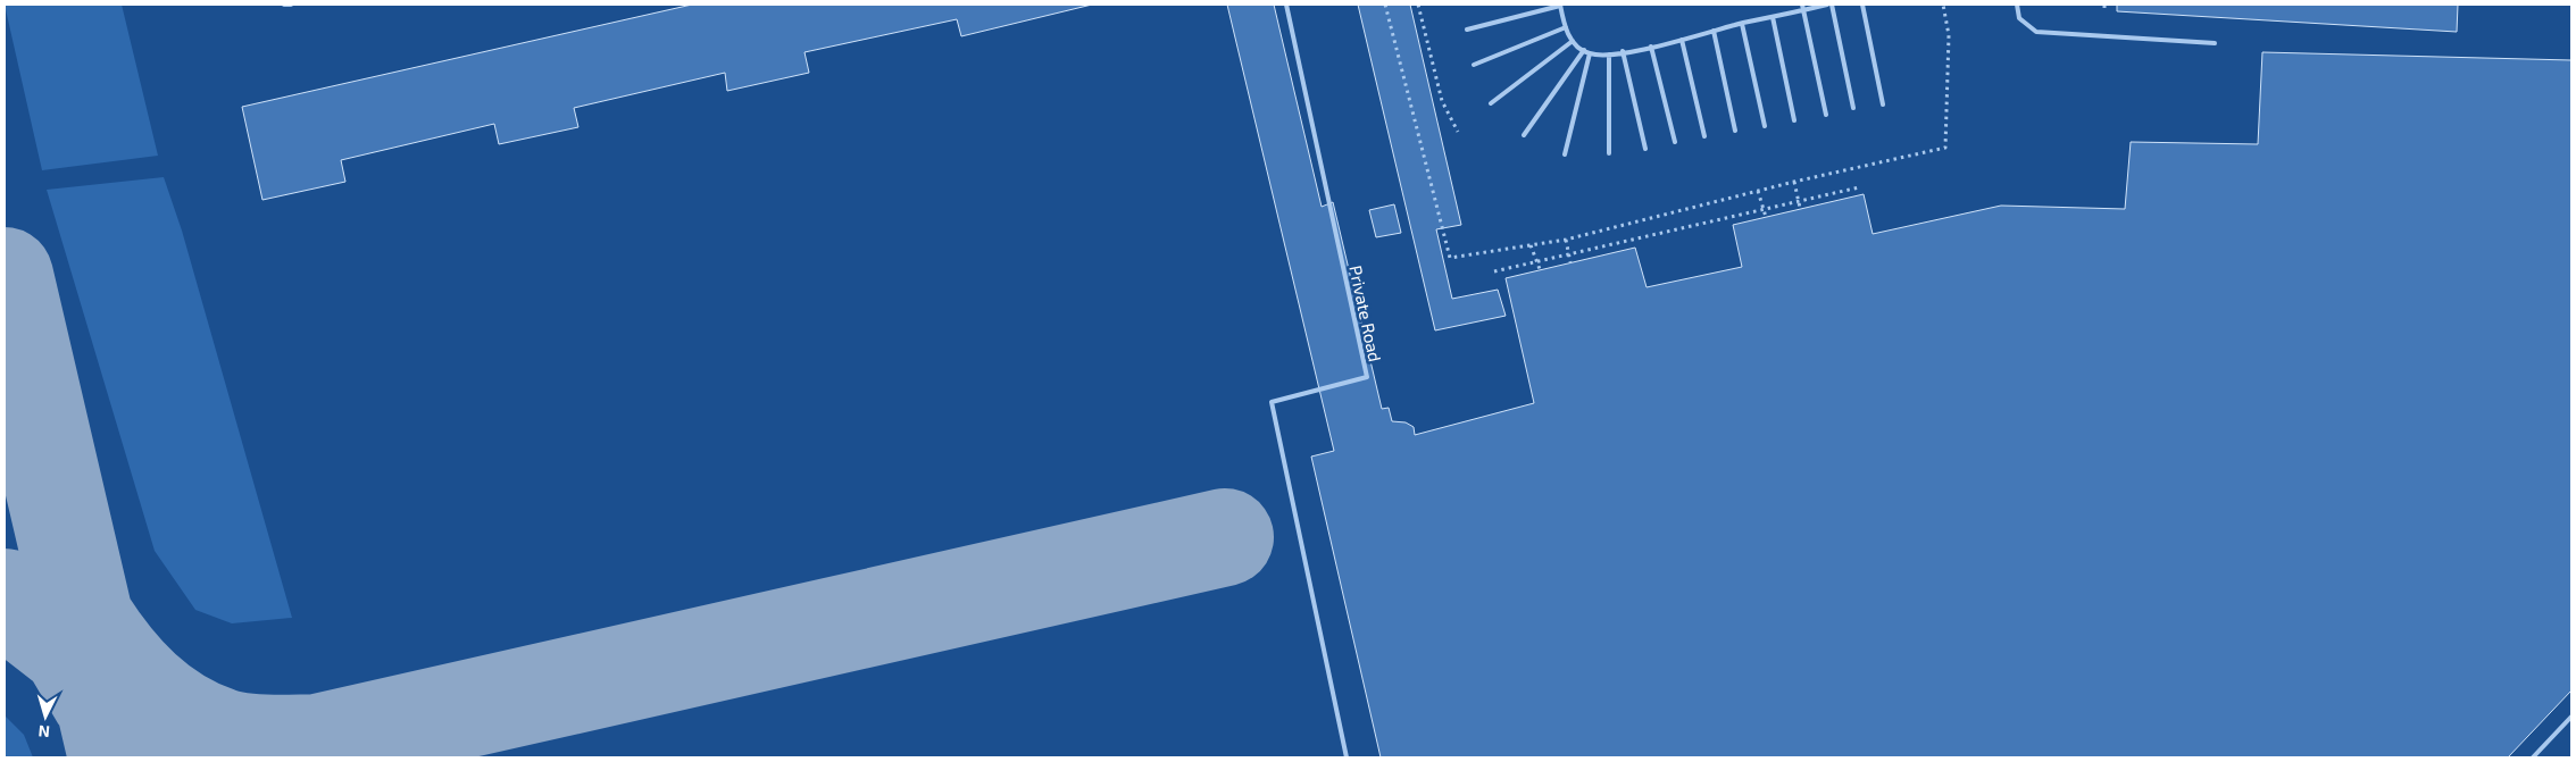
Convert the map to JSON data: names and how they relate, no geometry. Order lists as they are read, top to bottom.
{
  "streets": {
    "lane": ["Private Road"]
  },
  "north": "bottom"
}
